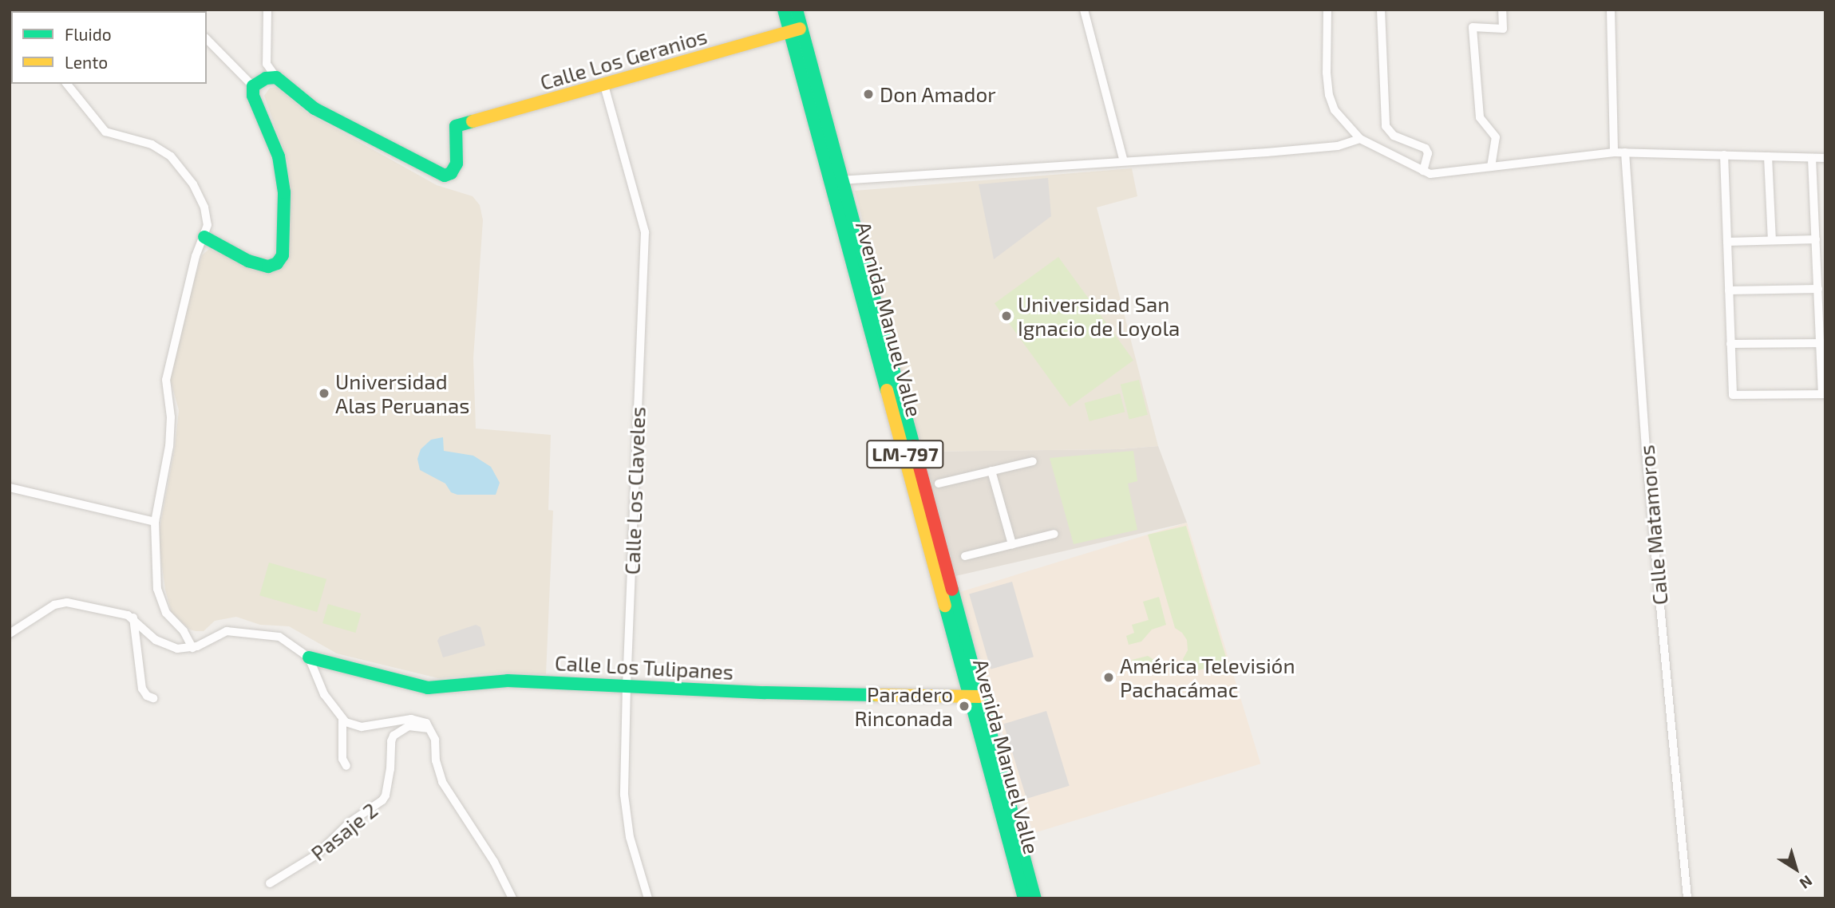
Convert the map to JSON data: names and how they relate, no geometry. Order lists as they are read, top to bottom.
{
  "streets": {
    "street": [
      "Calle Los Geranios",
      "Avenida Manuel Valle",
      "LM-797",
      "Calle Los Claveles",
      "Calle Matamoros",
      "Calle Los Tulipanes",
      "Pasaje 2"
    ]
  },
  "crossings": [
    ["Calle Los Geranios", "Avenida Manuel Valle"],
    ["Calle Los Geranios", "Calle Los Claveles"],
    ["Avenida Manuel Valle", "Calle Los Tulipanes"],
    ["Calle Los Claveles", "Calle Los Tulipanes"]
  ],
  "places": [
    "Don Amador",
    "Universidad San Ignacio de Loyola",
    "Universidad Alas Peruanas",
    "América Televisión Pachacámac",
    "Paradero Rinconada"
  ],
  "legend": ["Fluido", "Lento"],
  "north": "bottom right"
}
